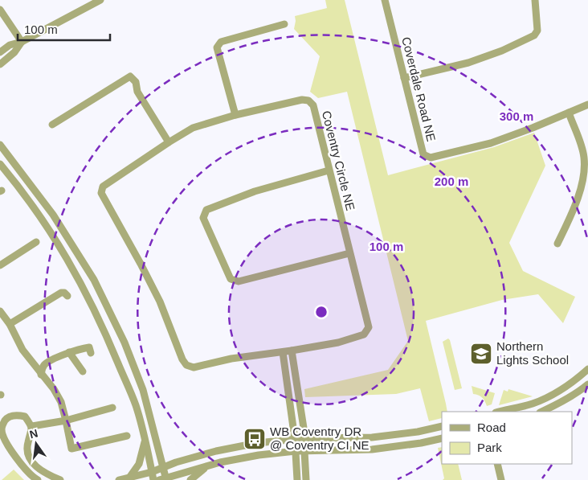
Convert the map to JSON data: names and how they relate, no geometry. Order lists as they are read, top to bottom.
{
  "streets": {
    "street": ["Coverdale Road NE", "Coventry Circle NE"]
  },
  "places": {
    "school or university": ["Northern Lights School"],
    "bus stop": ["WB Coventry DR @ Coventry CI NE"]
  },
  "legend": ["Road", "Park"],
  "scale_bar": "100 m",
  "north": "top",
  "rings": ["300 m", "200 m", "100 m"]
}
